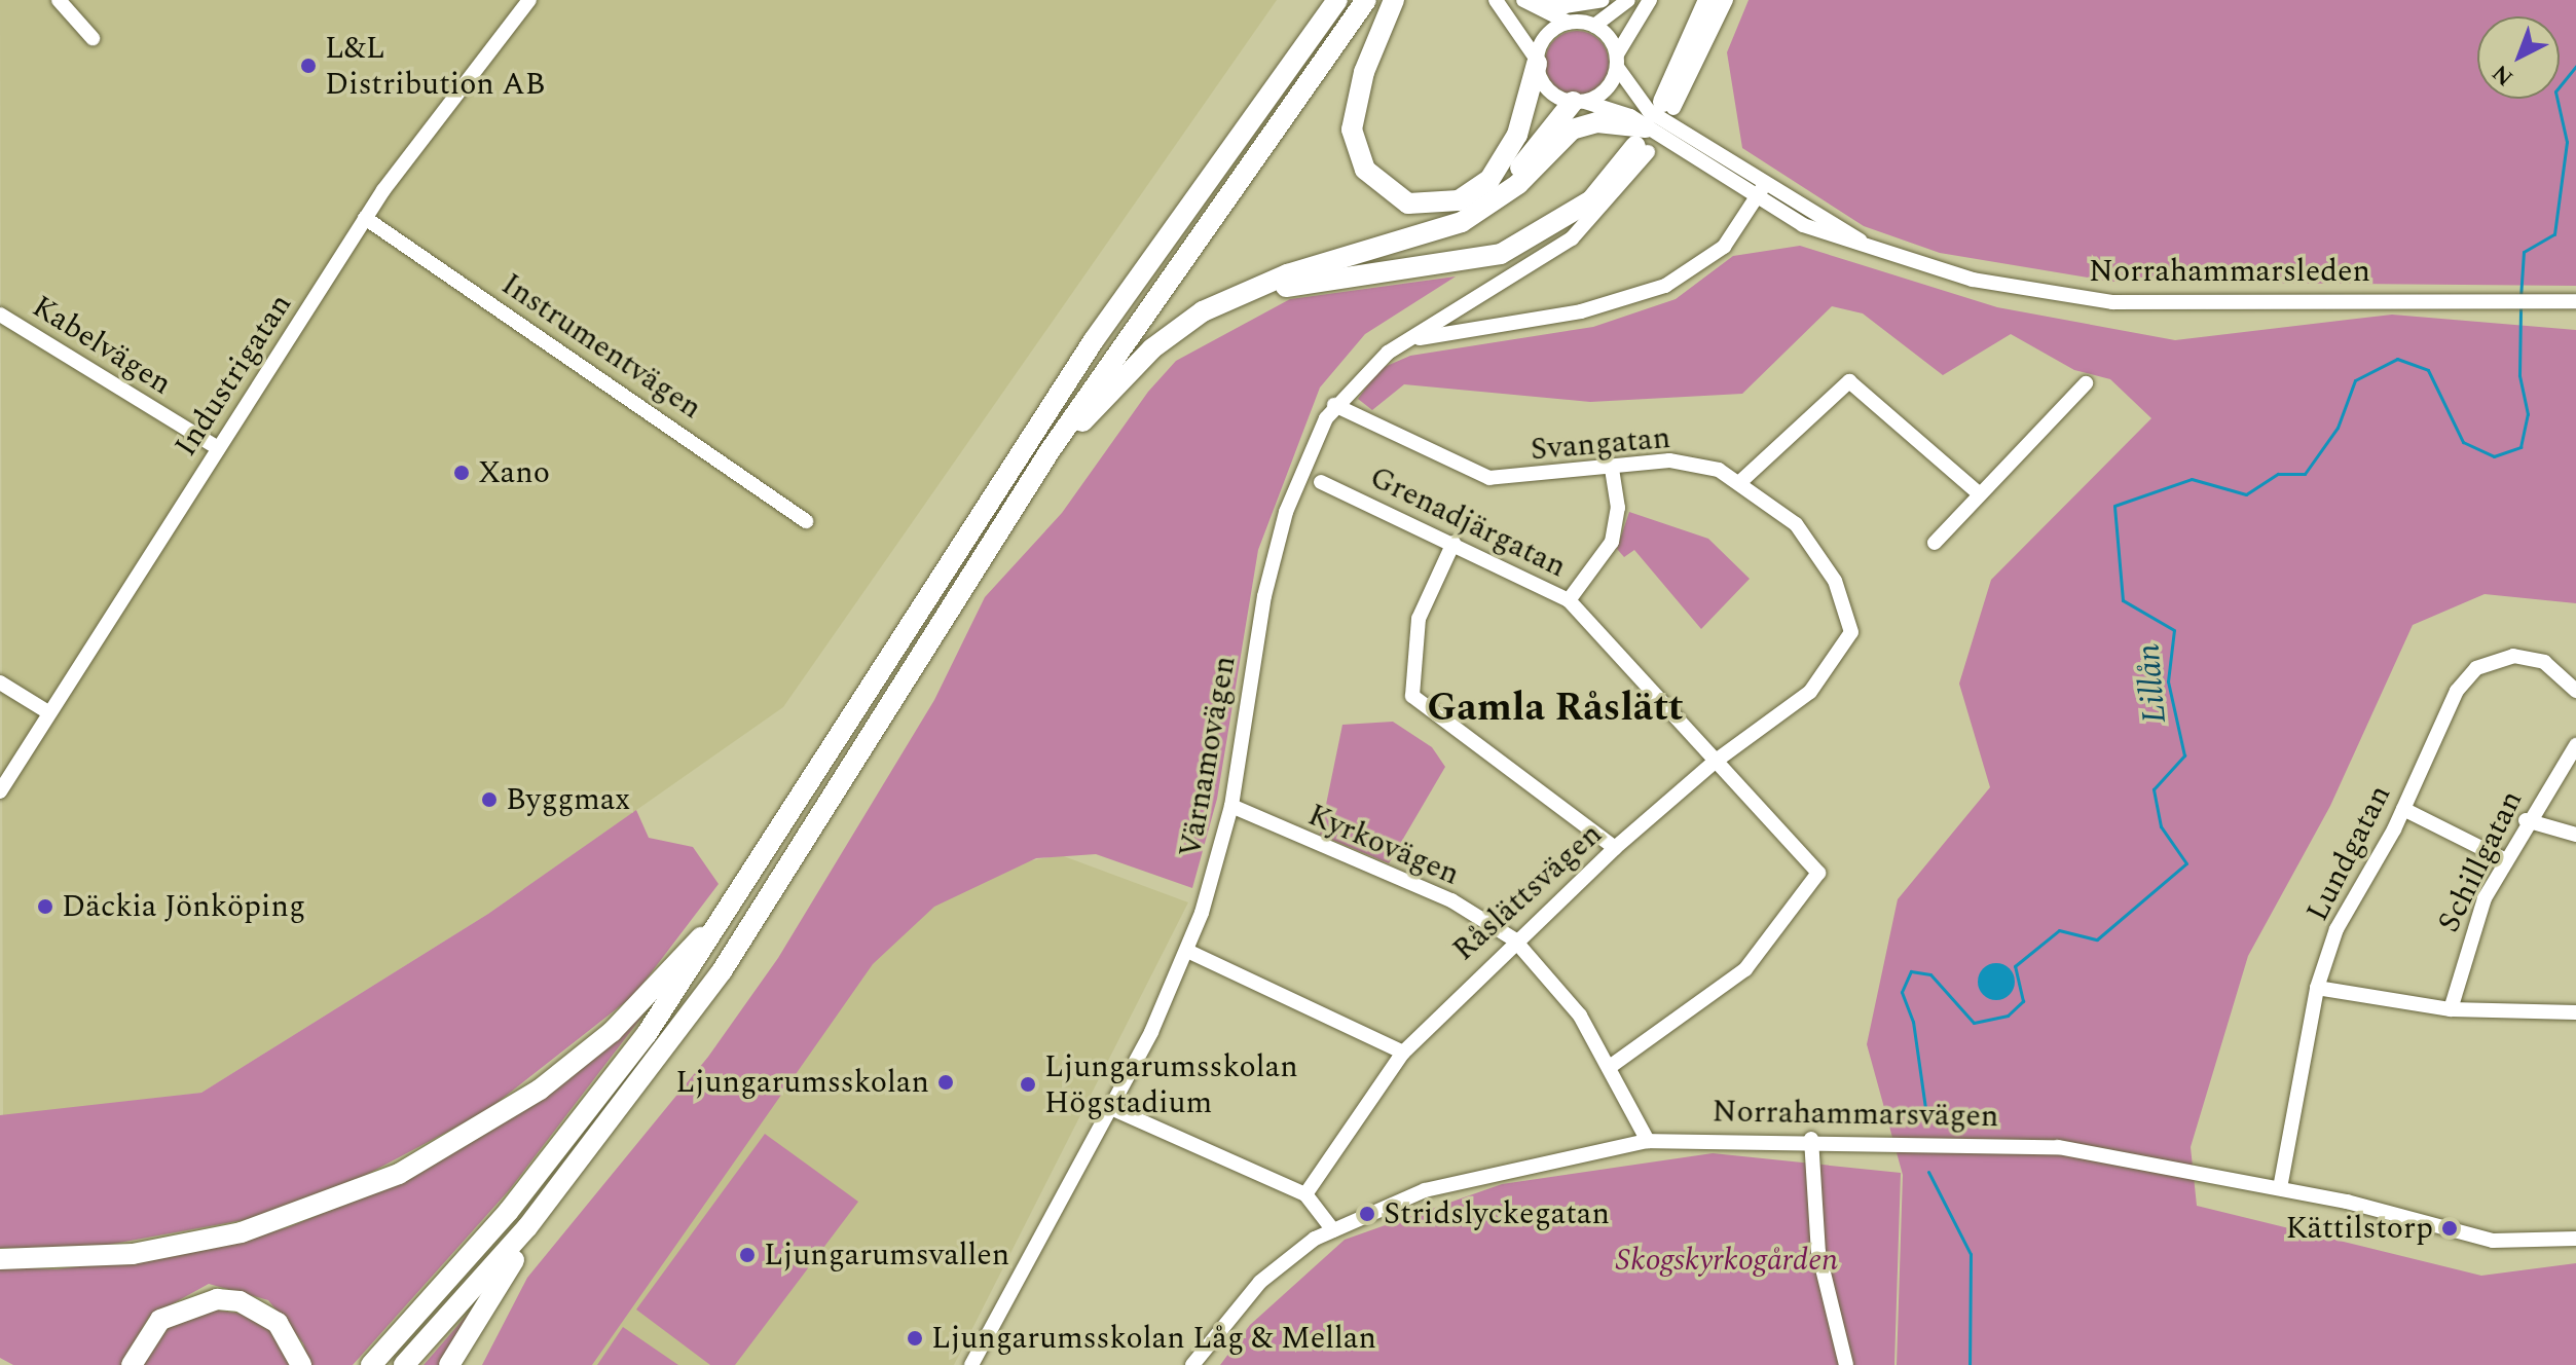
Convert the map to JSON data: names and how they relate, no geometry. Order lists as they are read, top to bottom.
{
  "streets": {
    "street": [
      "Norrahammarsleden",
      "Kabelvägen",
      "Instrumentvägen",
      "Industrigatan",
      "Svangatan",
      "Grenadjärgatan",
      "Värnamovägen",
      "Kyrkovägen",
      "Lundgatan",
      "Schillgatan",
      "Råslättsvägen",
      "Norrahammarsvägen"
    ]
  },
  "crossings": [
    ["Norrahammarsleden", "Värnamovägen"],
    ["Kabelvägen", "Industrigatan"],
    ["Instrumentvägen", "Industrigatan"],
    ["Svangatan", "Värnamovägen"],
    ["Svangatan", "Råslättsvägen"],
    ["Grenadjärgatan", "Kyrkovägen"],
    ["Grenadjärgatan", "Råslättsvägen"],
    ["Värnamovägen", "Kyrkovägen"],
    ["Kyrkovägen", "Råslättsvägen"],
    ["Kyrkovägen", "Norrahammarsvägen"],
    ["Lundgatan", "Norrahammarsvägen"]
  ],
  "districts": ["Gamla Råslätt"],
  "water": ["Lillån"],
  "parks": ["Skogskyrkogården"],
  "places": [
    "L&L Distribution AB",
    "Xano",
    "Byggmax",
    "Däckia Jönköping",
    "Ljungarumsskolan",
    "Ljungarumsskolan Högstadium",
    "Stridslyckegatan",
    "Kättilstorp",
    "Ljungarumsvallen",
    "Ljungarumsskolan Låg & Mellan"
  ],
  "north": "bottom left"
}
